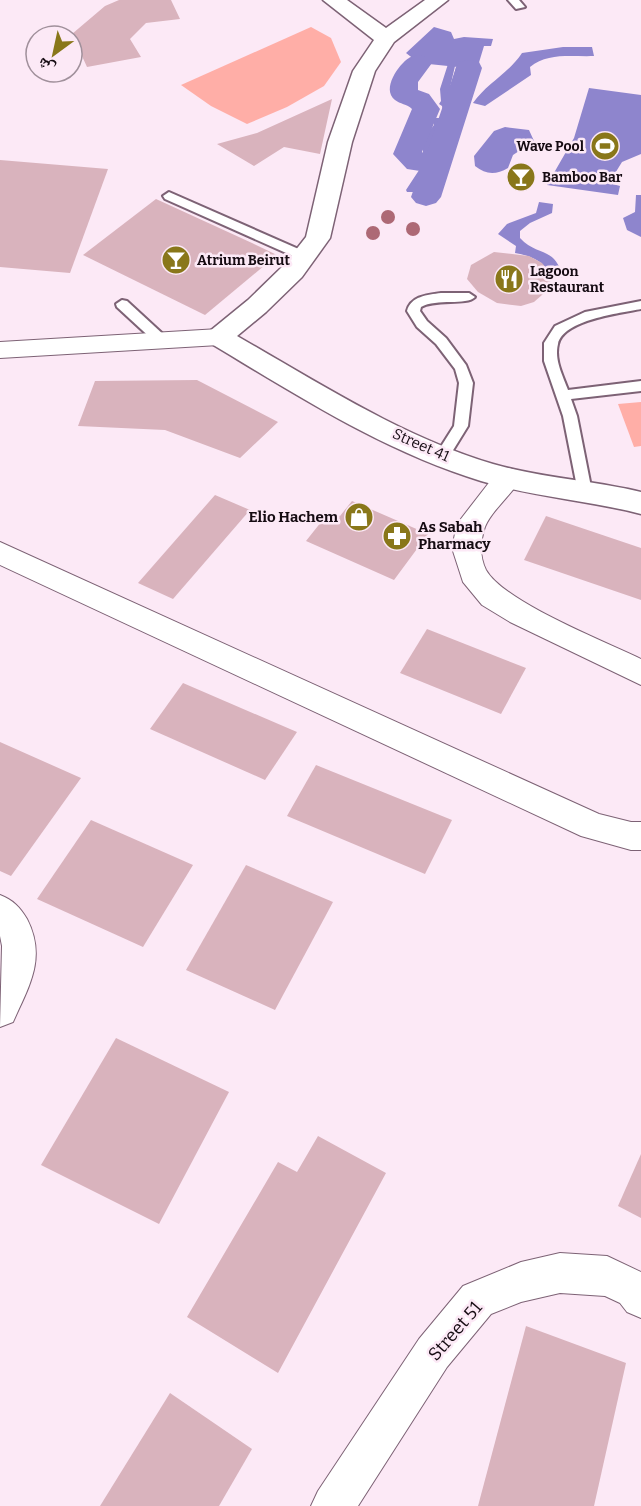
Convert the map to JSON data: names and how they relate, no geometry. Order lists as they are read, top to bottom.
{
  "streets": {
    "street": ["Street 41", "Street 51"]
  },
  "places": {
    "sports": ["Wave Pool"],
    "bar": ["Bamboo Bar", "Atrium Beirut"],
    "restaurant": ["Lagoon Restaurant"],
    "shop": ["Elio Hachem"],
    "pharmacy": ["As Sabah Pharmacy"]
  },
  "north": "bottom left"
}
